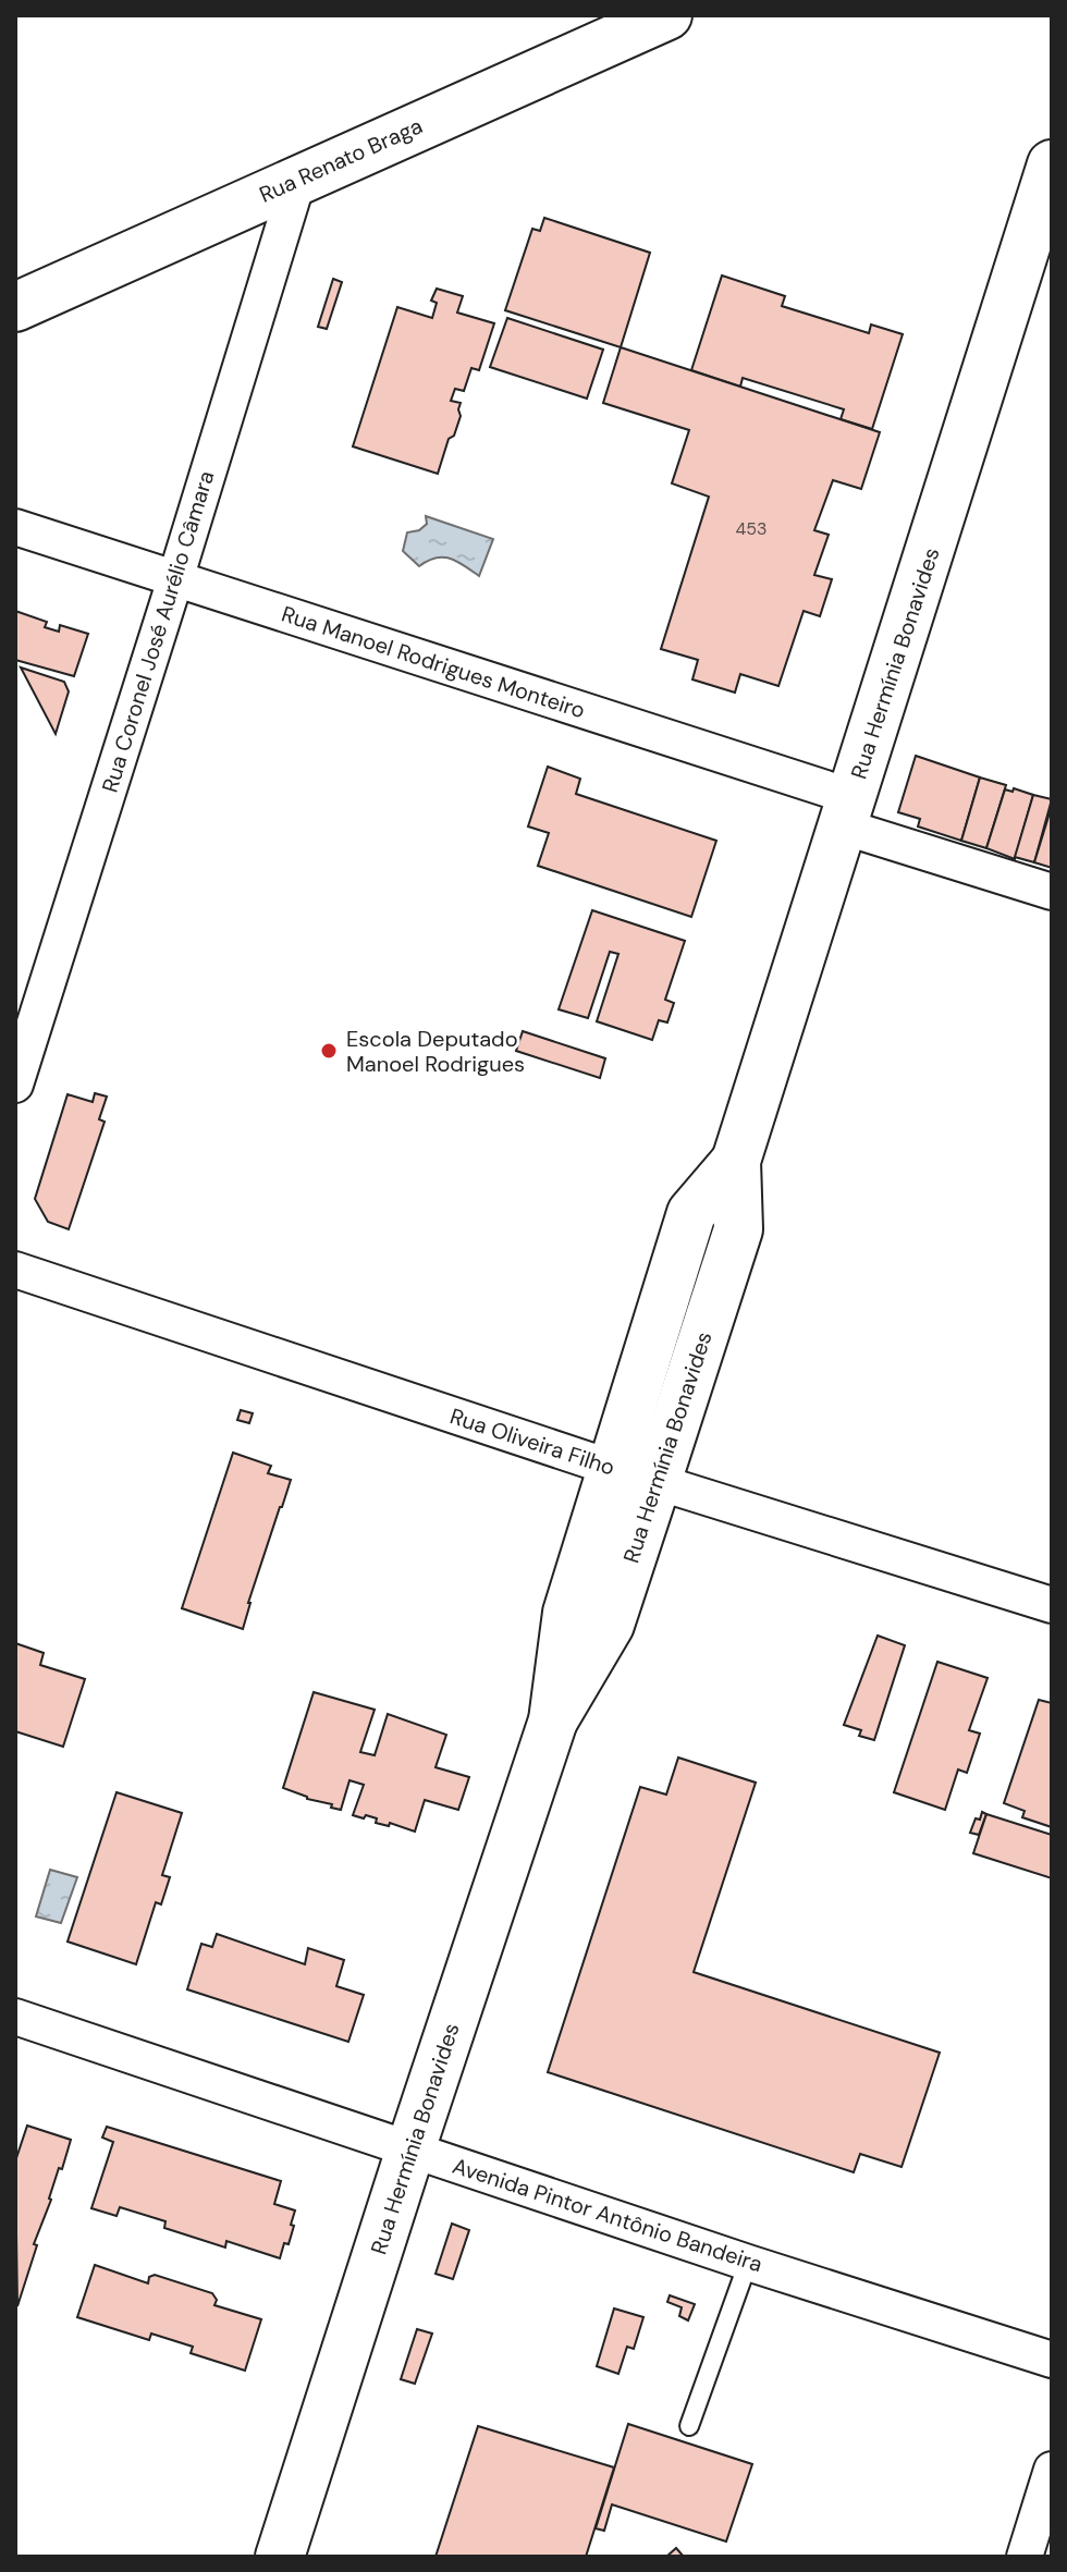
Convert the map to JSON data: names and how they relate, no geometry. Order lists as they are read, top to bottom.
{
  "streets": {
    "main road": ["Rua Renato Braga", "Rua Hermínia Bonavides"],
    "street": [
      "Rua Coronel José Aurélio Câmara",
      "Rua Manoel Rodrigues Monteiro",
      "Rua Oliveira Filho",
      "Avenida Pintor Antônio Bandeira"
    ]
  },
  "crossings": [
    ["Rua Renato Braga", "Rua Coronel José Aurélio Câmara"],
    ["Rua Coronel José Aurélio Câmara", "Rua Manoel Rodrigues Monteiro"],
    ["Rua Manoel Rodrigues Monteiro", "Rua Hermínia Bonavides"],
    ["Rua Hermínia Bonavides", "Rua Oliveira Filho"],
    ["Rua Hermínia Bonavides", "Avenida Pintor Antônio Bandeira"]
  ],
  "places": ["Escola Deputado Manoel Rodrigues"],
  "house_numbers": ["453"]
}
